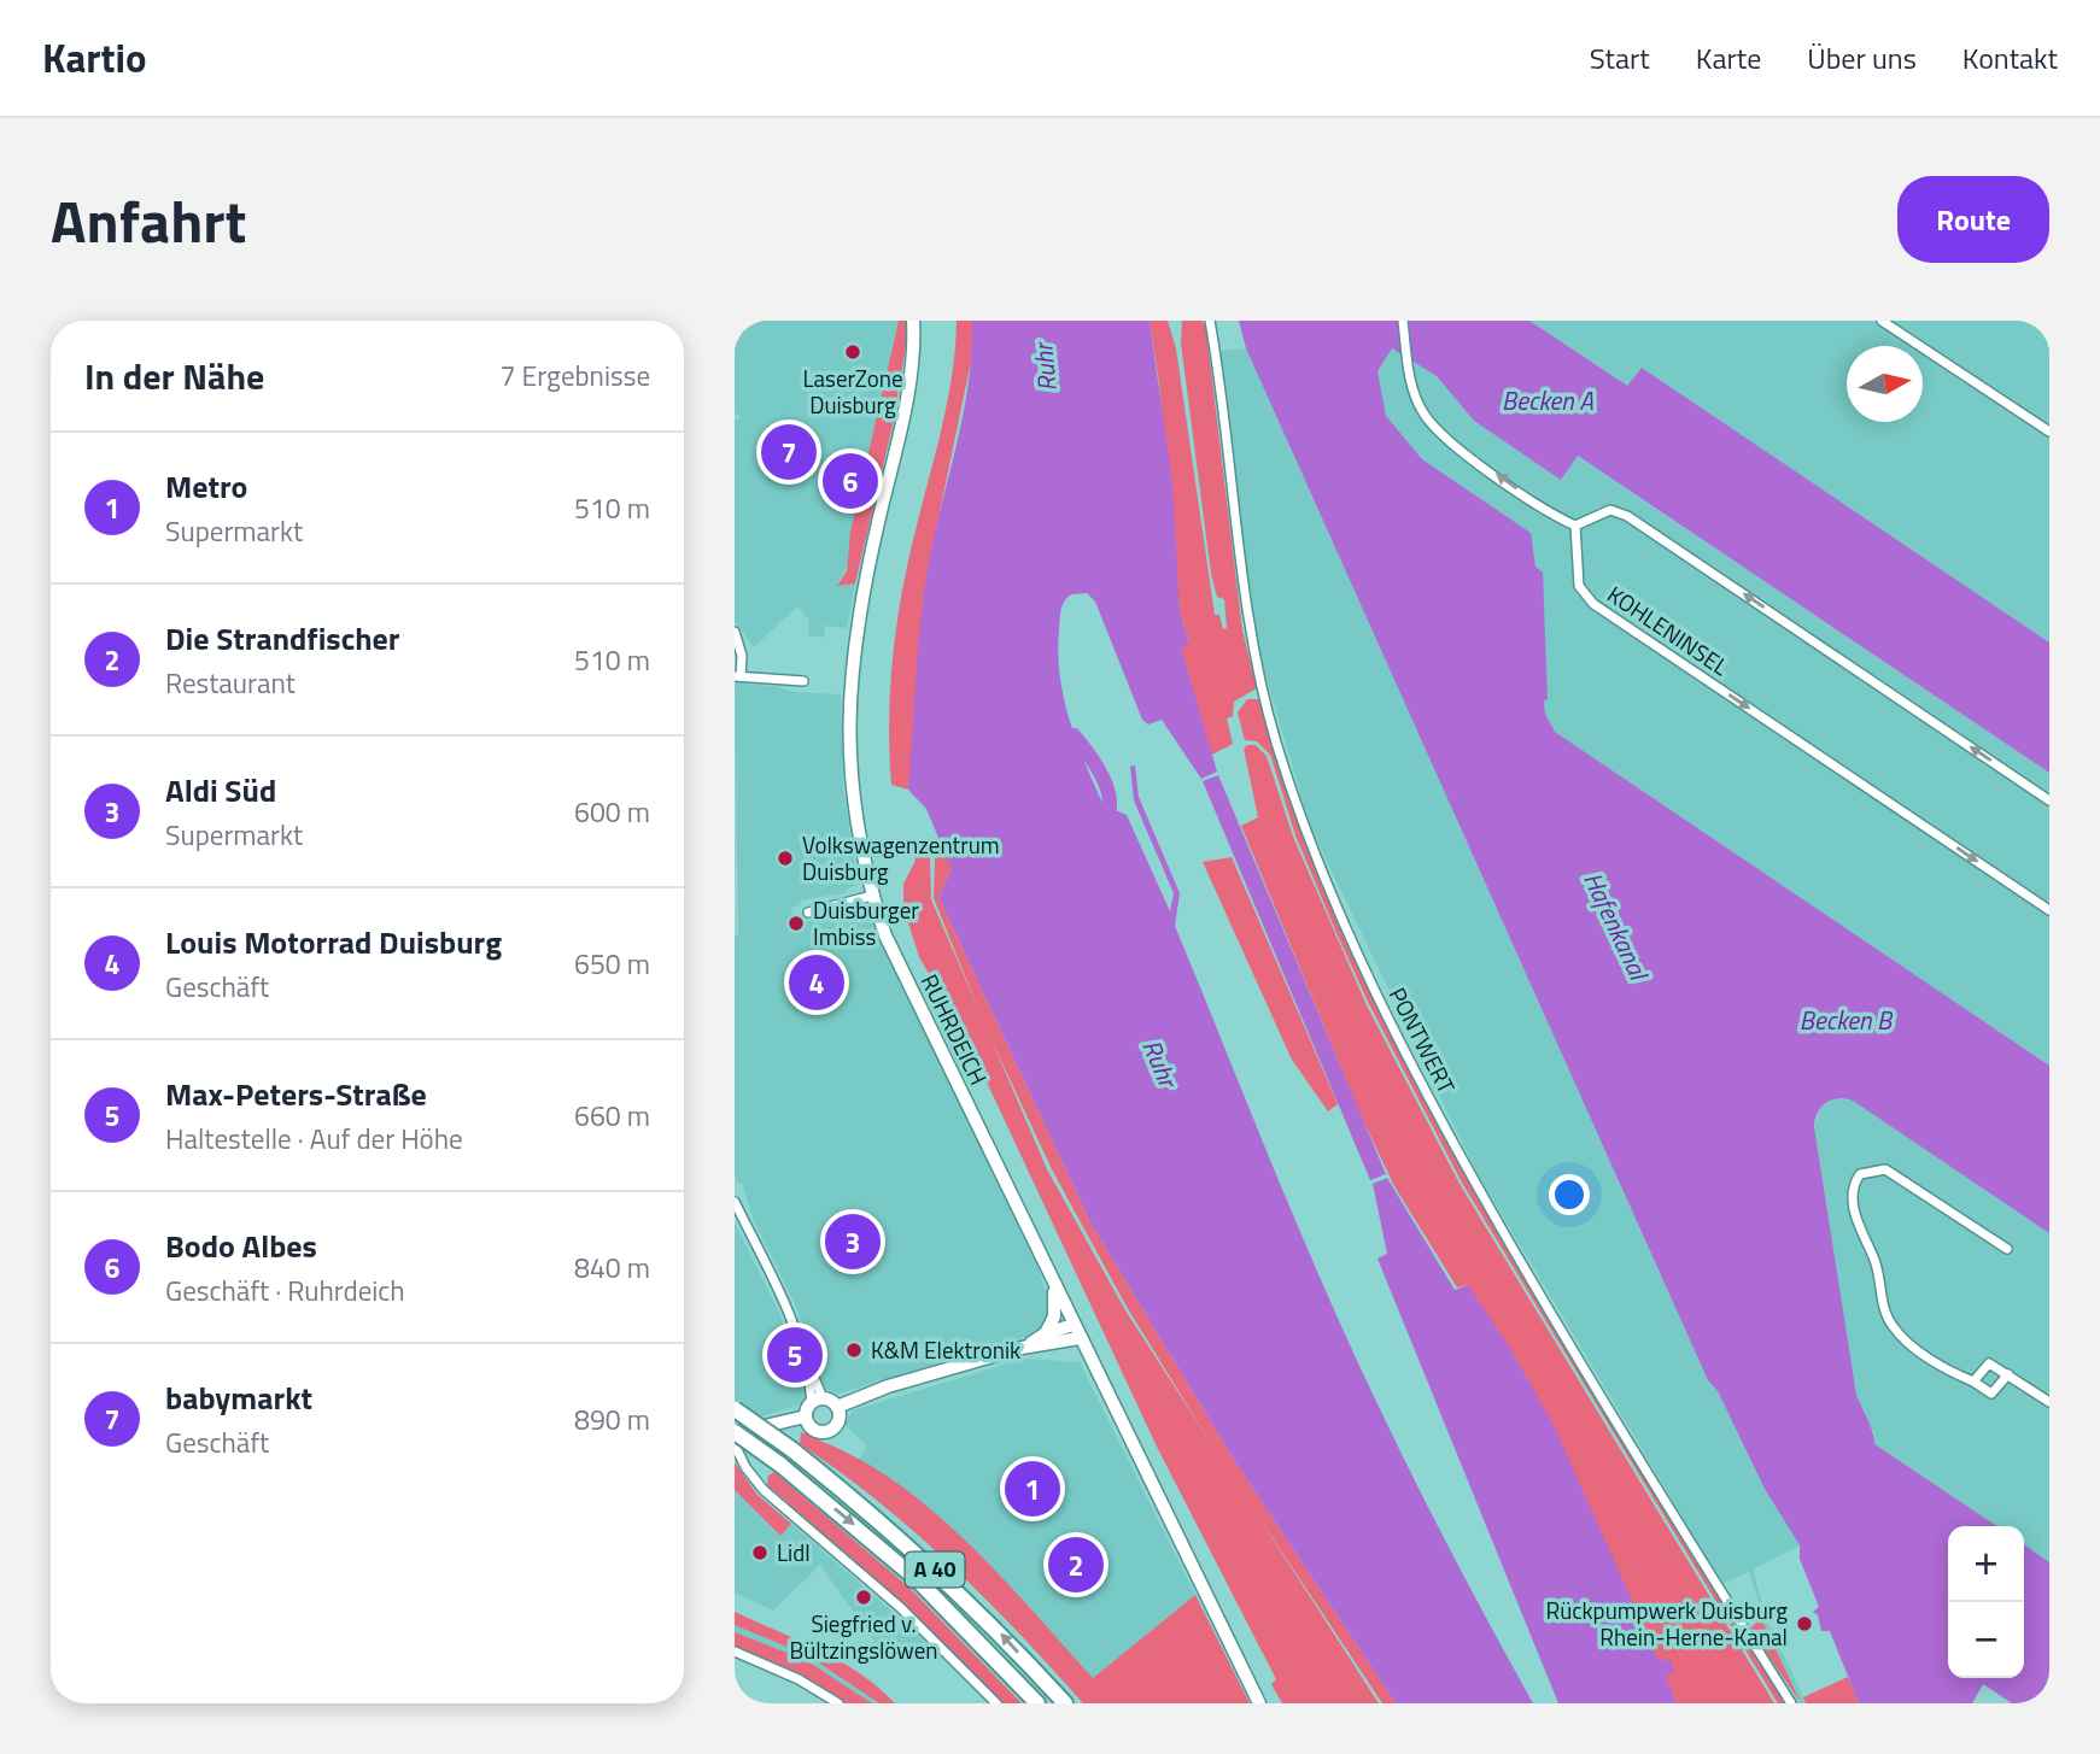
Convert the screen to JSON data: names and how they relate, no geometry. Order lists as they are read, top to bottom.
{
  "streets": {
    "highway": ["A 40"],
    "main road": ["RUHRDEICH"],
    "street": ["KOHLENINSEL", "PONTWERT"]
  },
  "one_way": ["KOHLENINSEL"],
  "water": [
    "Ruhr",
    "Becken A",
    "Hafenkanal",
    "Becken B"
  ],
  "places": [
    "LaserZone Duisburg",
    "Volkswagenzentrum Duisburg",
    "Duisburger Imbiss",
    "K&M Elektronik",
    "Lidl",
    "Siegfried v. Bültzingslöwen",
    "Rückpumpwerk Duisburg Rhein-Herne-Kanal"
  ],
  "north": "right",
  "page": {
    "header": "Kartio",
    "nav": [
      "Start",
      "Karte",
      "Über uns",
      "Kontakt"
    ],
    "title": "Anfahrt",
    "buttons": "Route",
    "heading": ["In der Nähe", "7 Ergebnisse"],
    "pins": [
      "7",
      "6",
      "4",
      "3",
      "5",
      "1",
      "2"
    ],
    "list": [
      {
        "mark": "1",
        "name": "Metro",
        "note": "Supermarkt",
        "value": "510 m"
      },
      {
        "mark": "2",
        "name": "Die Strandfischer",
        "note": "Restaurant",
        "value": "510 m"
      },
      {
        "mark": "3",
        "name": "Aldi Süd",
        "note": "Supermarkt",
        "value": "600 m"
      },
      {
        "mark": "4",
        "name": "Louis Motorrad Duisburg",
        "note": "Geschäft",
        "value": "650 m"
      },
      {
        "mark": "5",
        "name": "Max-Peters-Straße",
        "note": "Haltestelle · Auf der Höhe",
        "value": "660 m"
      },
      {
        "mark": "6",
        "name": "Bodo Albes",
        "note": "Geschäft · Ruhrdeich",
        "value": "840 m"
      },
      {
        "mark": "7",
        "name": "babymarkt",
        "note": "Geschäft",
        "value": "890 m"
      }
    ],
    "map_buttons": ["+", "−"]
  }
}
